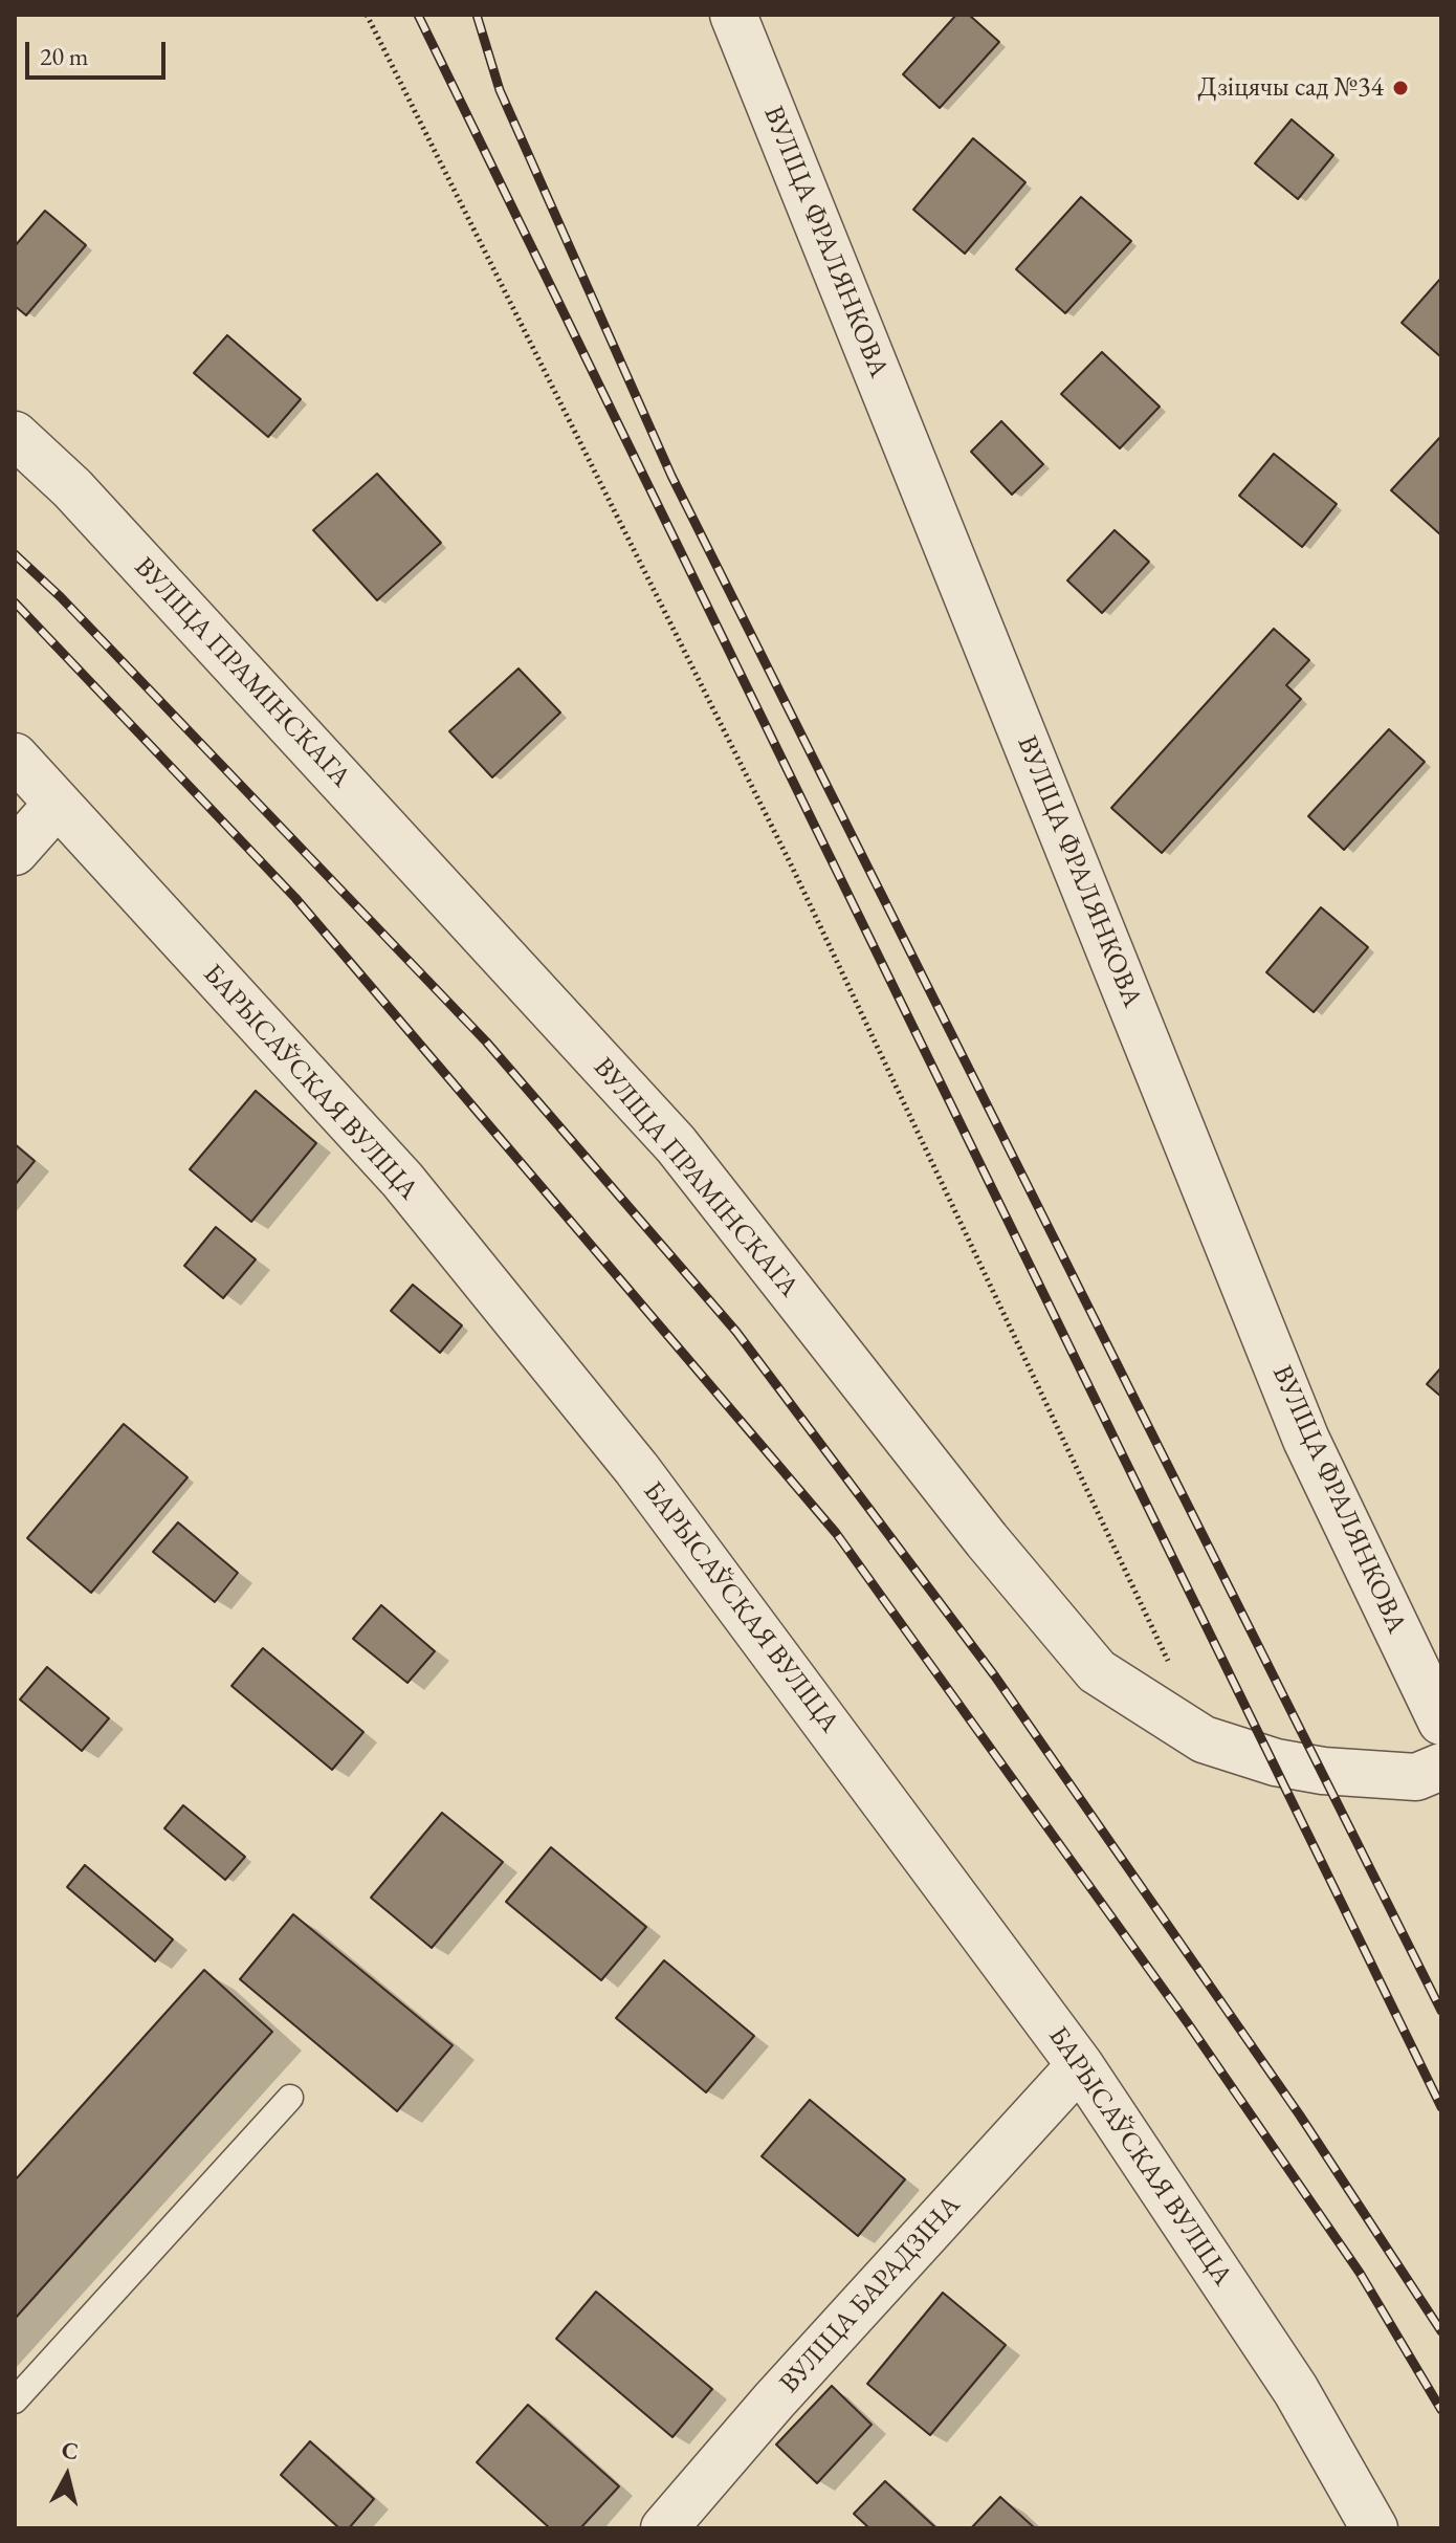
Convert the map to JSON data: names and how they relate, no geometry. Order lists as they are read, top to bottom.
{
  "streets": {
    "street": [
      "ВУЛІЦА ФРАЛЯНКОВА",
      "ВУЛІЦА ПРАМІНСКАГА",
      "БАРЫСАЎСКАЯ ВУЛІЦА",
      "ВУЛІЦА БАРАДЗІНА"
    ]
  },
  "crossings": [
    ["БАРЫСАЎСКАЯ ВУЛІЦА", "ВУЛІЦА БАРАДЗІНА"]
  ],
  "places": ["Дзіцячы сад №34"],
  "scale_bar": "20 m",
  "north": "top"
}
